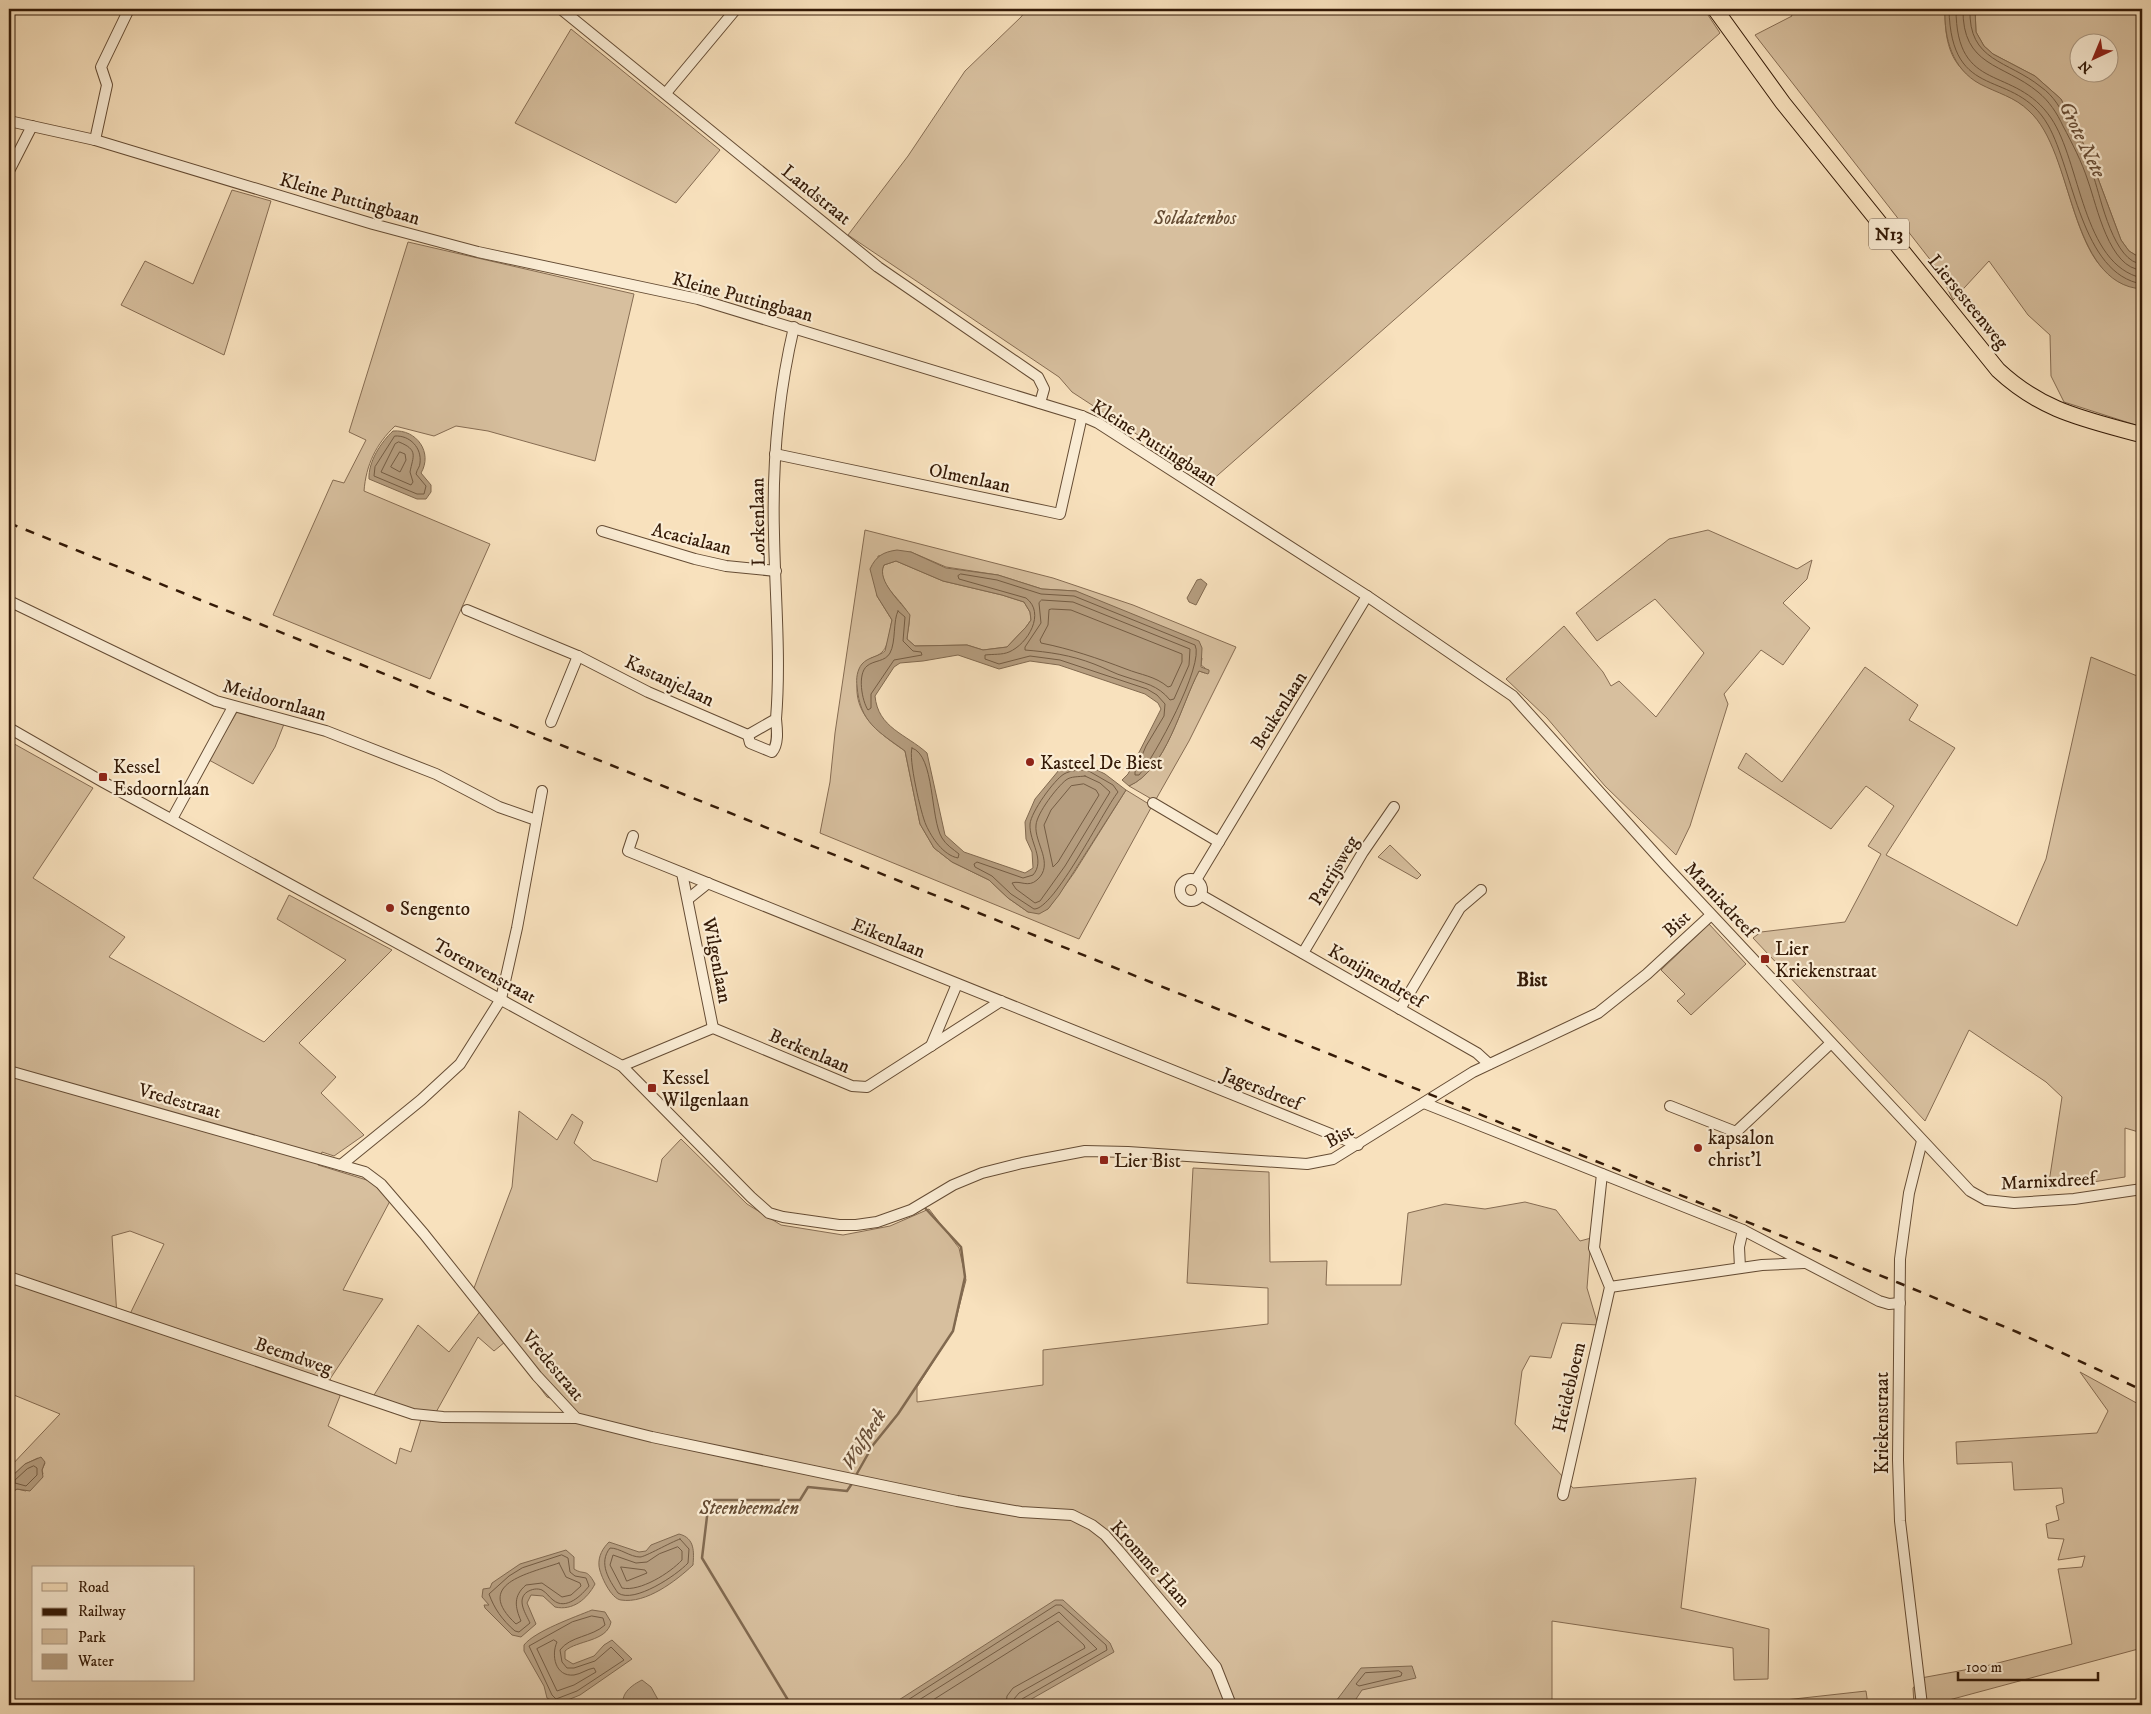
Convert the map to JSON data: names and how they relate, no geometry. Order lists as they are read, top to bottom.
{
  "streets": {
    "main road": ["N13", "Liersesteenweg"],
    "street": [
      "Landstraat",
      "Kleine Puttingbaan",
      "Olmenlaan",
      "Lorkenlaan",
      "Acacialaan",
      "Kastanjelaan",
      "Meidoornlaan",
      "Beukenlaan",
      "Patrijsweg",
      "Marnixdreef",
      "Bist",
      "Eikenlaan",
      "Wilgenlaan",
      "Torenvenstraat",
      "Konijnendreef",
      "Berkenlaan",
      "Jagersdreef",
      "Vredestraat",
      "Beemdweg",
      "Heidebloem",
      "Kriekenstraat",
      "Kromme Ham"
    ]
  },
  "crossings": [
    ["Landstraat", "Kleine Puttingbaan"],
    ["Kleine Puttingbaan", "Olmenlaan"],
    ["Kleine Puttingbaan", "Lorkenlaan"],
    ["Kleine Puttingbaan", "Beukenlaan"],
    ["Kleine Puttingbaan", "Marnixdreef"],
    ["Olmenlaan", "Lorkenlaan"],
    ["Lorkenlaan", "Acacialaan"],
    ["Lorkenlaan", "Kastanjelaan"],
    ["Beukenlaan", "Konijnendreef"],
    ["Patrijsweg", "Konijnendreef"],
    ["Marnixdreef", "Bist"],
    ["Marnixdreef", "Kriekenstraat"],
    ["Bist", "Torenvenstraat"],
    ["Bist", "Konijnendreef"],
    ["Bist", "Jagersdreef"],
    ["Eikenlaan", "Wilgenlaan"],
    ["Eikenlaan", "Berkenlaan"],
    ["Eikenlaan", "Jagersdreef"],
    ["Wilgenlaan", "Berkenlaan"],
    ["Vredestraat", "Beemdweg"],
    ["Vredestraat", "Kromme Ham"]
  ],
  "districts": ["Bist"],
  "water": ["Grote Nete", "Wolfbeek"],
  "parks": ["Soldatenbos", "Steenbeemden"],
  "places": {
    "other": ["Kasteel De Biest", "Sengento", "kapsalon christ'l"],
    "transit": [
      "Kessel Esdoornlaan",
      "Lier Kriekenstraat",
      "Kessel Wilgenlaan",
      "Lier Bist"
    ]
  },
  "legend": [
    "Road",
    "Railway",
    "Park",
    "Water"
  ],
  "scale_bar": "100 m",
  "north": "bottom left"
}
